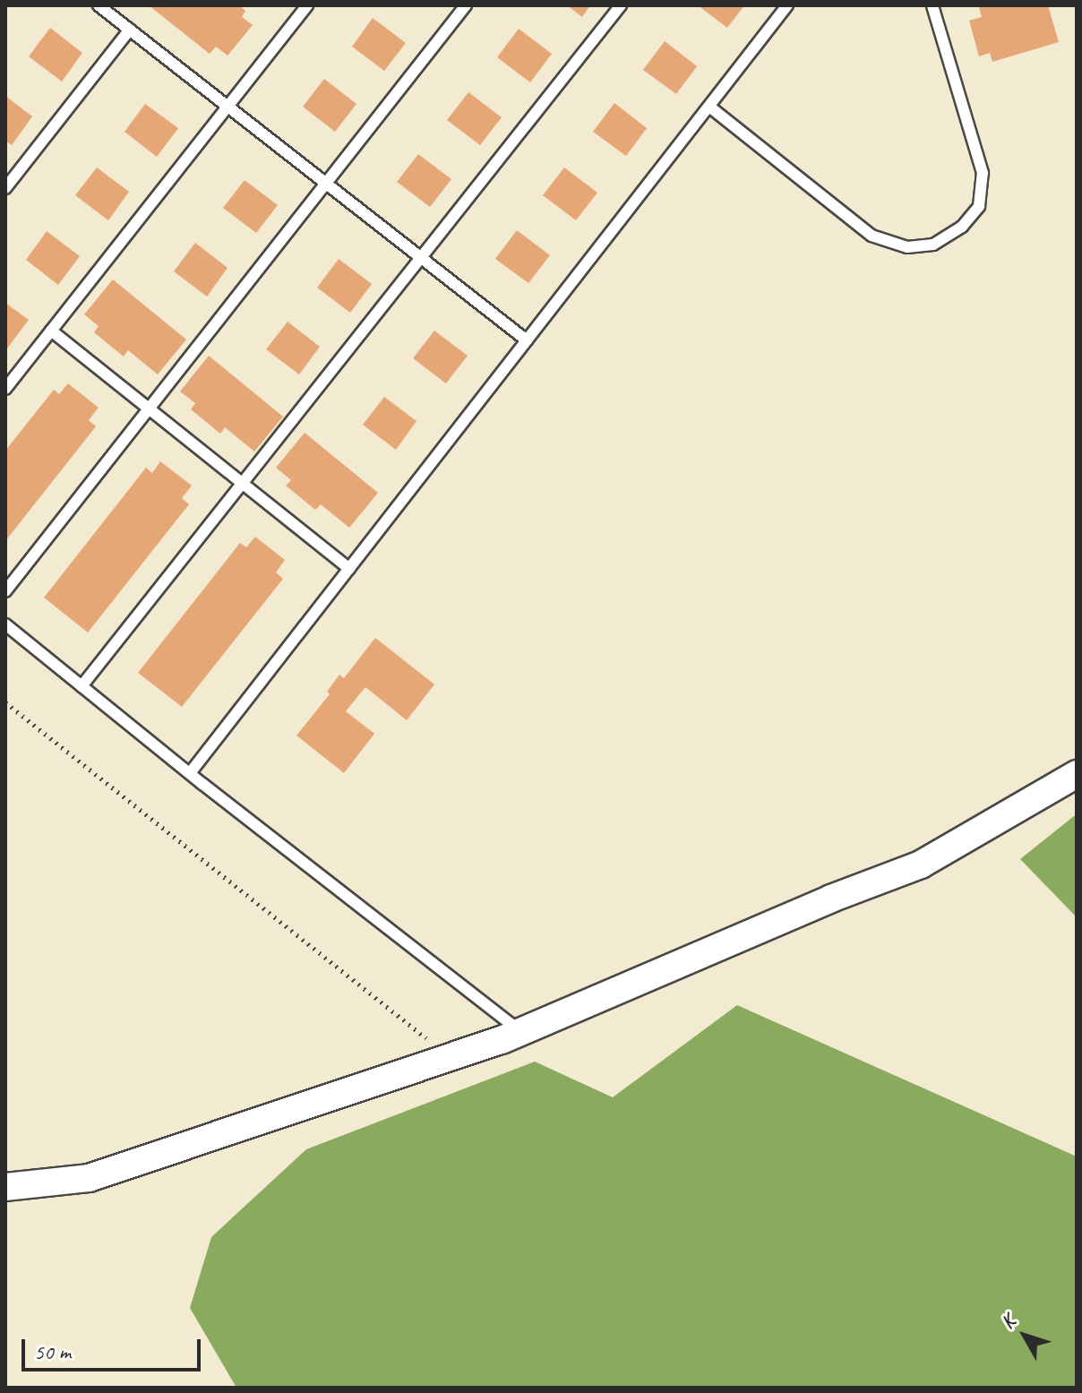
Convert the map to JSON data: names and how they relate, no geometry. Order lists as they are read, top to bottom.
{
  "scale_bar": "50 m",
  "north": "top left"
}
